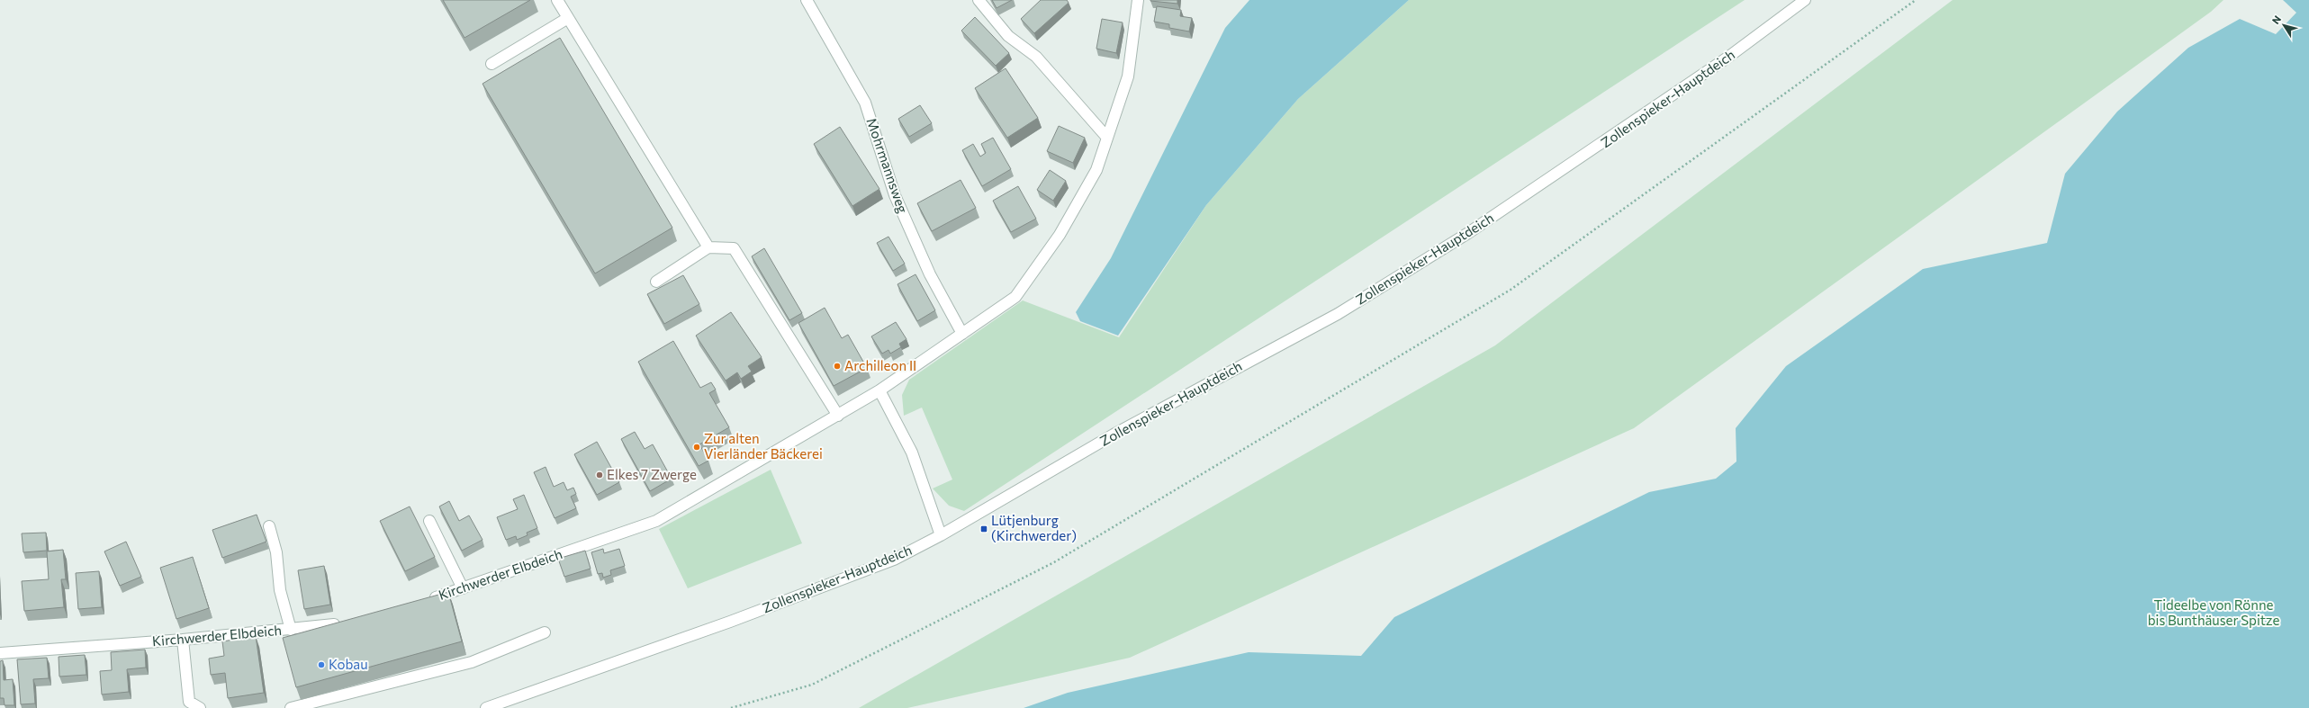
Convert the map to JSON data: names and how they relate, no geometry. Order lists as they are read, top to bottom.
{
  "streets": {
    "street": ["Zollenspieker-Hauptdeich", "Mohrmannsweg", "Kirchwerder Elbdeich"]
  },
  "crossings": [
    ["Mohrmannsweg", "Kirchwerder Elbdeich"]
  ],
  "parks": ["Tideelbe von Rönne bis Bunthäuser Spitze"],
  "places": {
    "other": [
      "Archilleon II",
      "Zur alten Vierländer Bäckerei",
      "Elkes 7 Zwerge",
      "Kobau"
    ],
    "transit": ["Lütjenburg (Kirchwerder)"]
  },
  "north": "top left"
}
